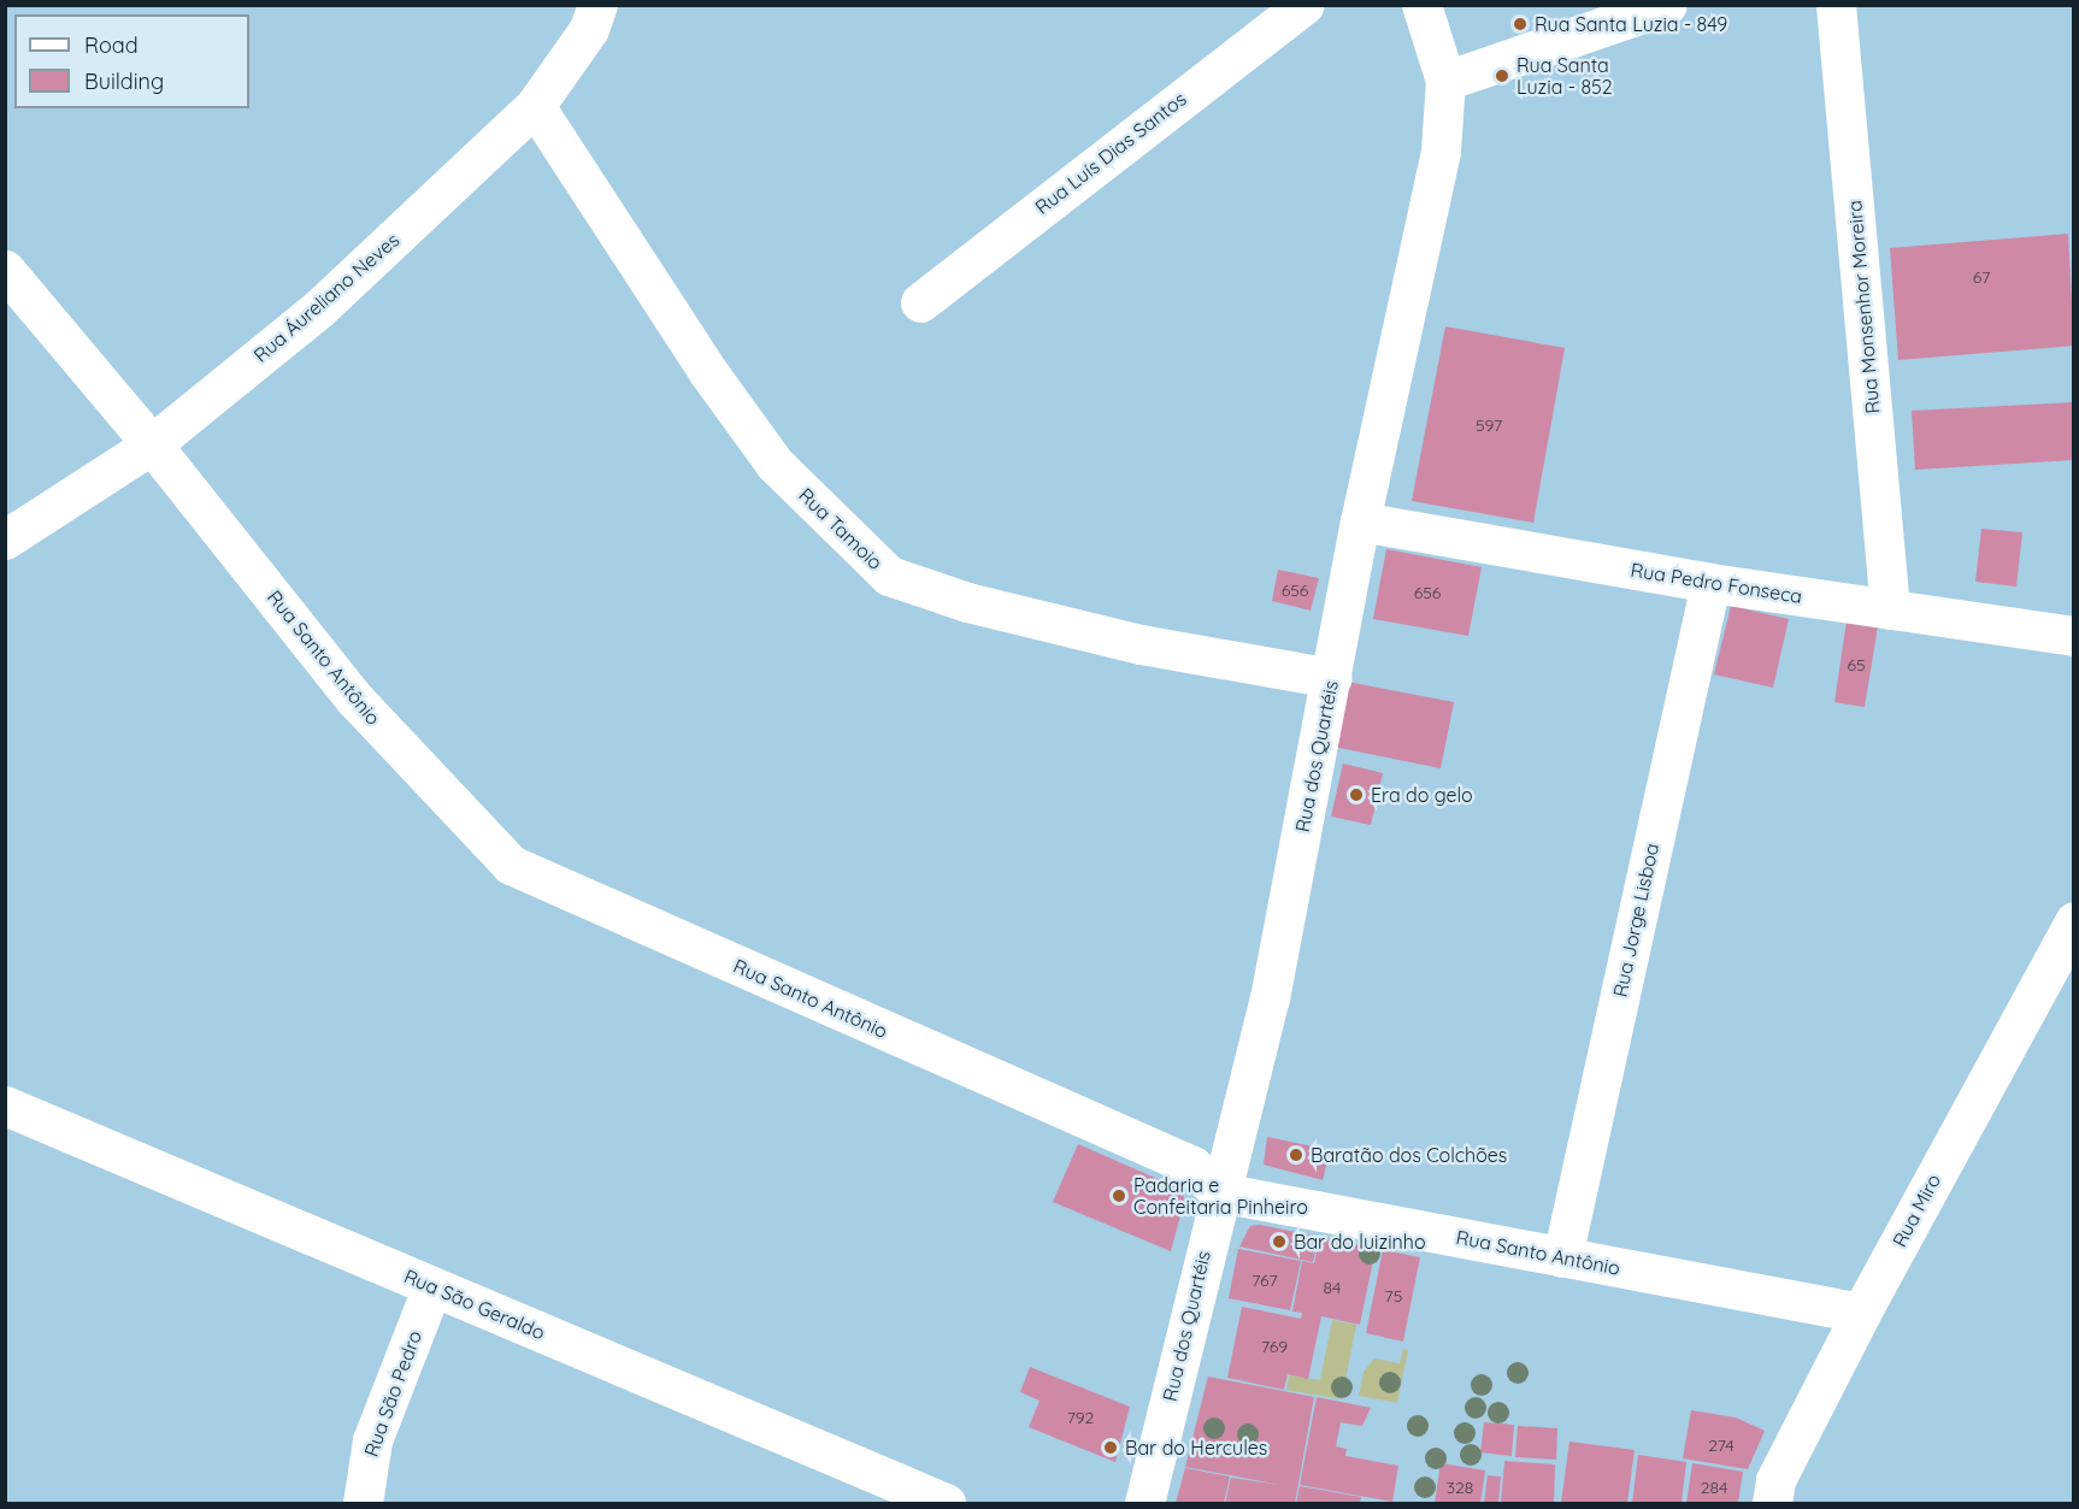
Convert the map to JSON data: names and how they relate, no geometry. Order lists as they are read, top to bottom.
{
  "streets": {
    "street": [
      "Rua Luís Dias Santos",
      "Rua Áureliano Neves",
      "Rua Monsenhor Moreira",
      "Rua Tamoio",
      "Rua Pedro Fonseca",
      "Rua Santo Antônio",
      "Rua dos Quartéis",
      "Rua Jorge Lisboa",
      "Rua Miro",
      "Rua São Geraldo",
      "Rua São Pedro"
    ]
  },
  "crossings": [
    ["Rua Áureliano Neves", "Rua Tamoio"],
    ["Rua Áureliano Neves", "Rua Santo Antônio"],
    ["Rua Monsenhor Moreira", "Rua Pedro Fonseca"],
    ["Rua Tamoio", "Rua dos Quartéis"],
    ["Rua Pedro Fonseca", "Rua dos Quartéis"],
    ["Rua Pedro Fonseca", "Rua Jorge Lisboa"],
    ["Rua Santo Antônio", "Rua dos Quartéis"],
    ["Rua Santo Antônio", "Rua Jorge Lisboa"],
    ["Rua Santo Antônio", "Rua Miro"],
    ["Rua São Geraldo", "Rua São Pedro"]
  ],
  "places": [
    "Rua Santa Luzia - 849",
    "Rua Santa Luzia - 852",
    "Era do gelo",
    "Baratão dos Colchões",
    "Padaria e Confeitaria Pinheiro",
    "Bar do luizinho",
    "Bar do Hercules"
  ],
  "house_numbers": [
    "67",
    "597",
    "656",
    "656",
    "65",
    "767",
    "84",
    "75",
    "769",
    "792",
    "274",
    "328",
    "284"
  ],
  "legend": ["Road", "Building"]
}
